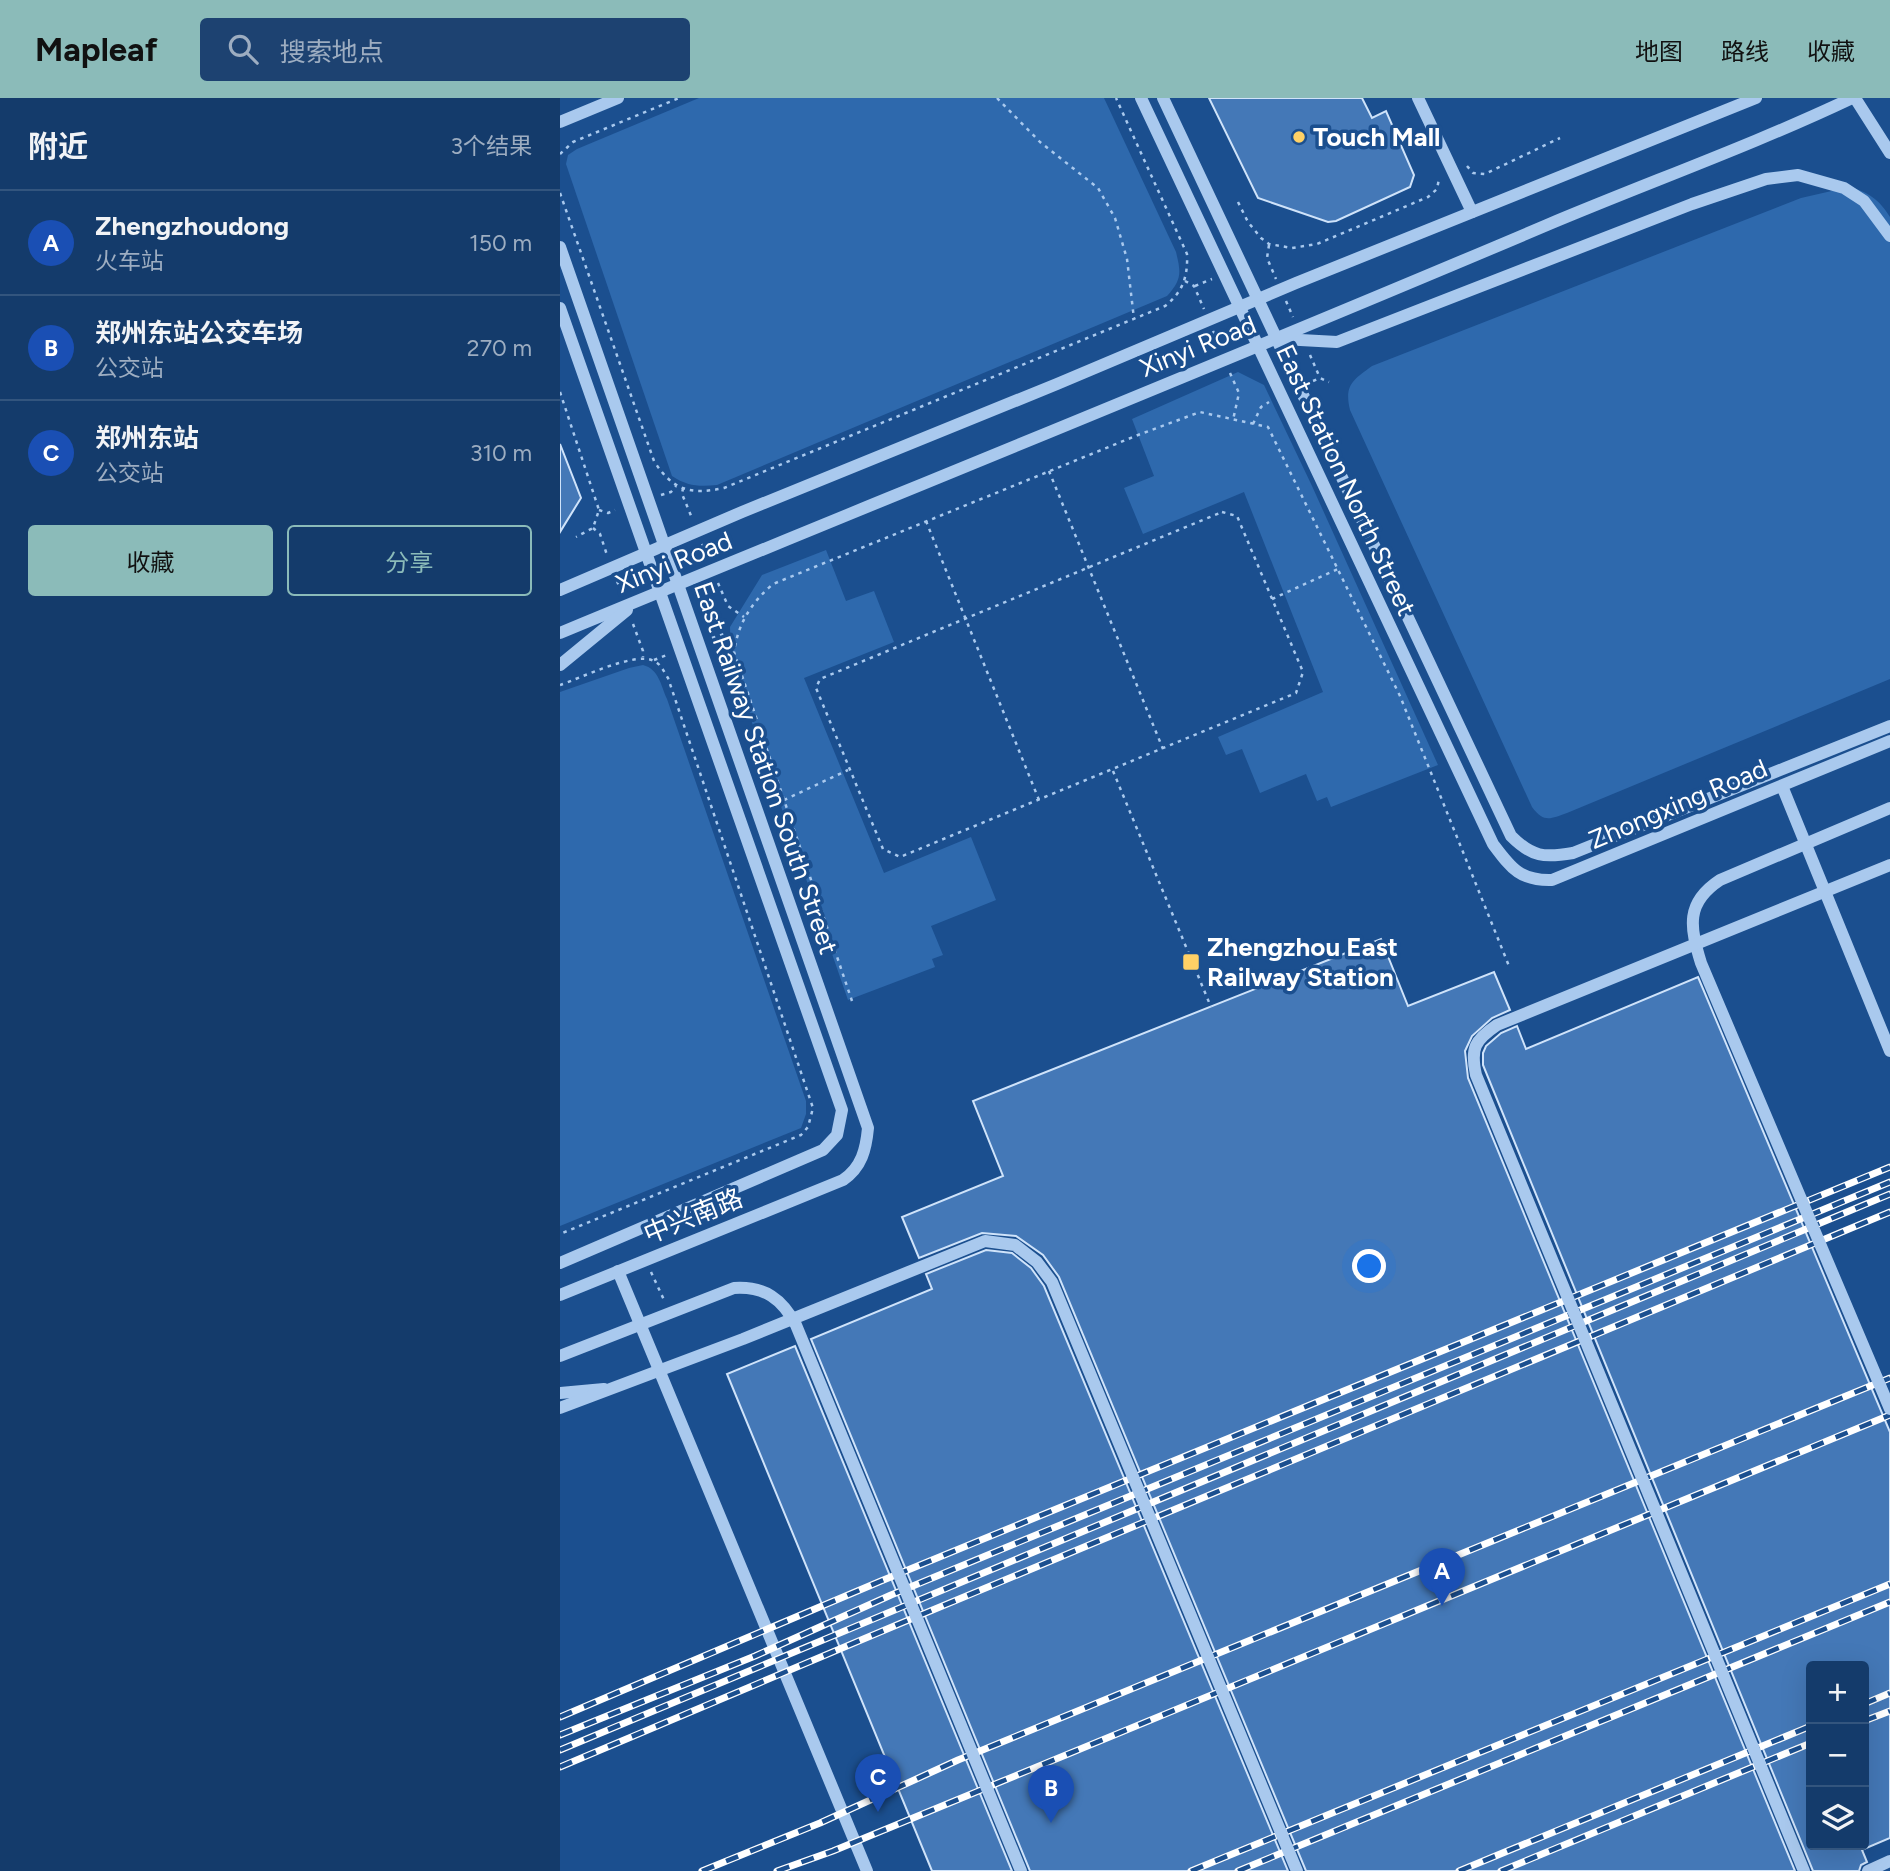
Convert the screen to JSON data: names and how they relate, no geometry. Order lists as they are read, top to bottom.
{
  "streets": {
    "street": [
      "Xinyi Road",
      "East Station North Street",
      "East Railway Station South Street",
      "Zhongxing Road",
      "中兴南路"
    ]
  },
  "crossings": [
    ["Xinyi Road", "East Station North Street"],
    ["Xinyi Road", "East Railway Station South Street"],
    ["East Station North Street", "Zhongxing Road"],
    ["East Railway Station South Street", "中兴南路"]
  ],
  "places": {
    "other": ["Touch Mall"],
    "transit": ["Zhengzhou East Railway Station"]
  },
  "page": {
    "header": "Mapleaf",
    "search": "搜索地点",
    "nav": ["地图", "路线", "收藏"],
    "heading": ["附近", "3个结果"],
    "list": [
      {
        "mark": "A",
        "name": "Zhengzhoudong",
        "note": "火车站",
        "value": "150 m"
      },
      {
        "mark": "B",
        "name": "郑州东站公交车场",
        "note": "公交站",
        "value": "270 m"
      },
      {
        "mark": "C",
        "name": "郑州东站",
        "note": "公交站",
        "value": "310 m"
      }
    ],
    "buttons": ["收藏", "分享"],
    "pins": ["A", "C", "B"],
    "map_buttons": ["+", "−"]
  }
}
